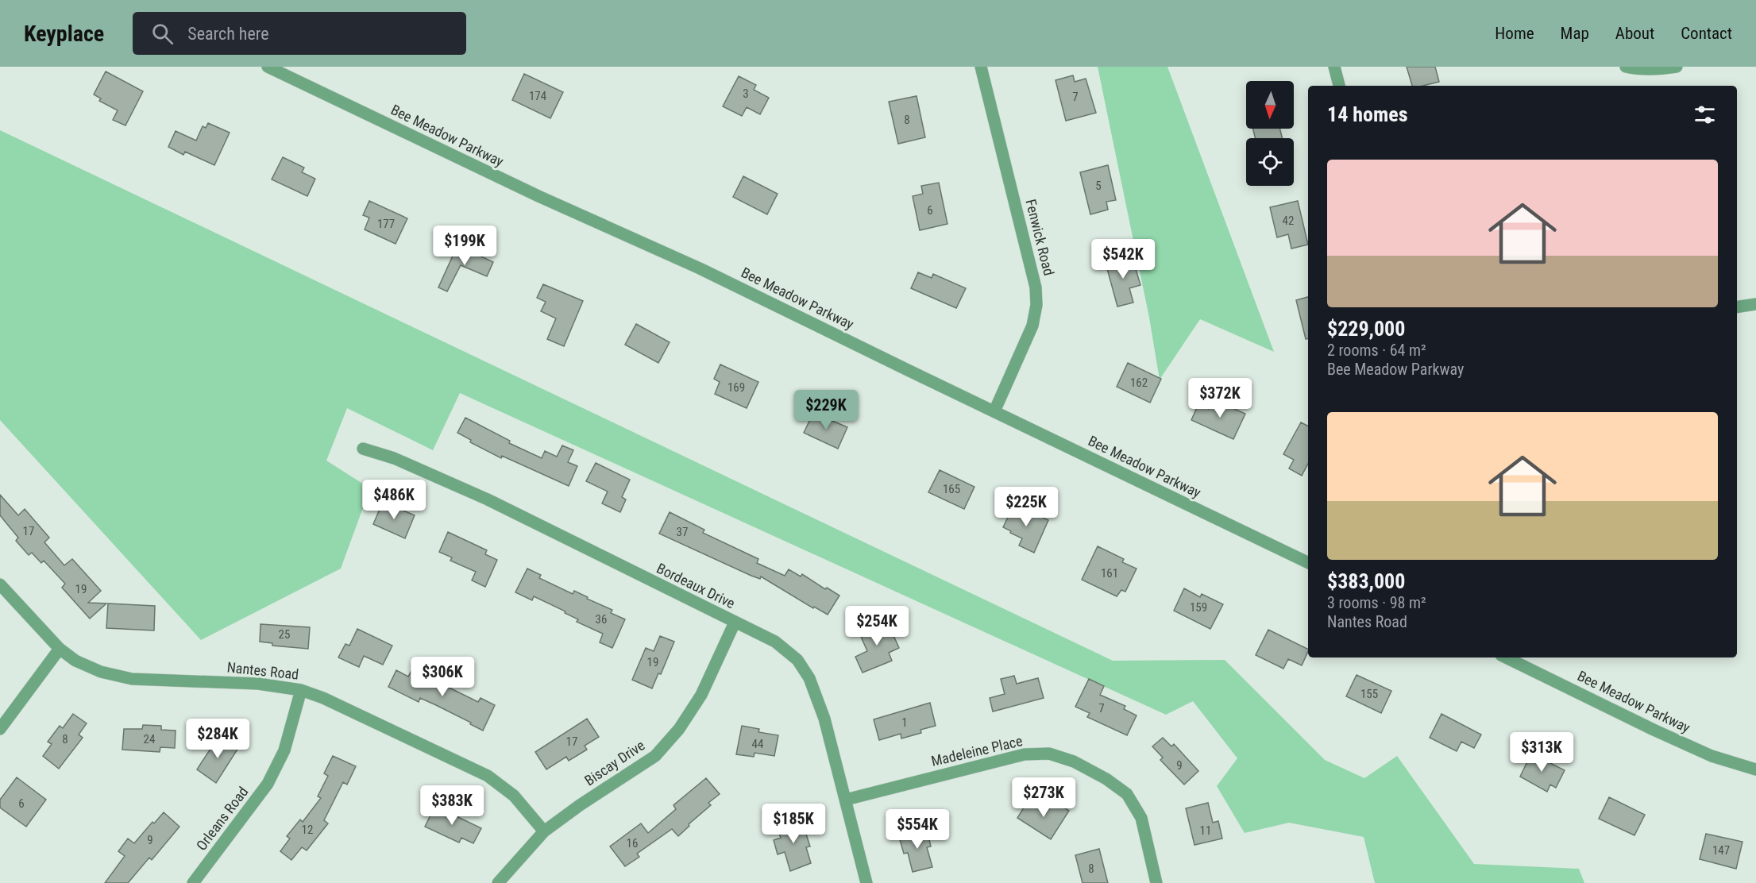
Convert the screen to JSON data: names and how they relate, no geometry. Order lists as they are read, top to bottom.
{
  "streets": {
    "street": [
      "Bee Meadow Parkway",
      "Fenwick Road",
      "Bordeaux Drive",
      "Nantes Road",
      "Madeleine Place",
      "Biscay Drive",
      "Orleans Road"
    ]
  },
  "crossings": [
    ["Bee Meadow Parkway", "Fenwick Road"],
    ["Bordeaux Drive", "Madeleine Place"],
    ["Bordeaux Drive", "Biscay Drive"],
    ["Nantes Road", "Biscay Drive"],
    ["Nantes Road", "Orleans Road"]
  ],
  "house_numbers": [
    "3",
    "174",
    "7",
    "8",
    "5",
    "6",
    "42",
    "177",
    "162",
    "169",
    "165",
    "17",
    "37",
    "161",
    "19",
    "159",
    "36",
    "25",
    "19",
    "155",
    "7",
    "1",
    "8",
    "24",
    "17",
    "44",
    "9",
    "6",
    "12",
    "11",
    "9",
    "16",
    "147",
    "8"
  ],
  "north": "bottom",
  "page": {
    "header": "Keyplace",
    "search": "Search here",
    "nav": [
      "Home",
      "Map",
      "About",
      "Contact"
    ],
    "heading": "14 homes",
    "list": [
      {
        "name": "$229,000",
        "note": "2 rooms · 64 m² · Bee Meadow Parkway"
      },
      {
        "name": "$383,000",
        "note": "3 rooms · 98 m² · Nantes Road"
      }
    ],
    "price": [
      "$199K",
      "$542K",
      "$372K",
      "$229K",
      "$486K",
      "$225K",
      "$254K",
      "$306K",
      "$284K",
      "$313K",
      "$273K",
      "$383K",
      "$185K",
      "$554K"
    ]
  }
}
